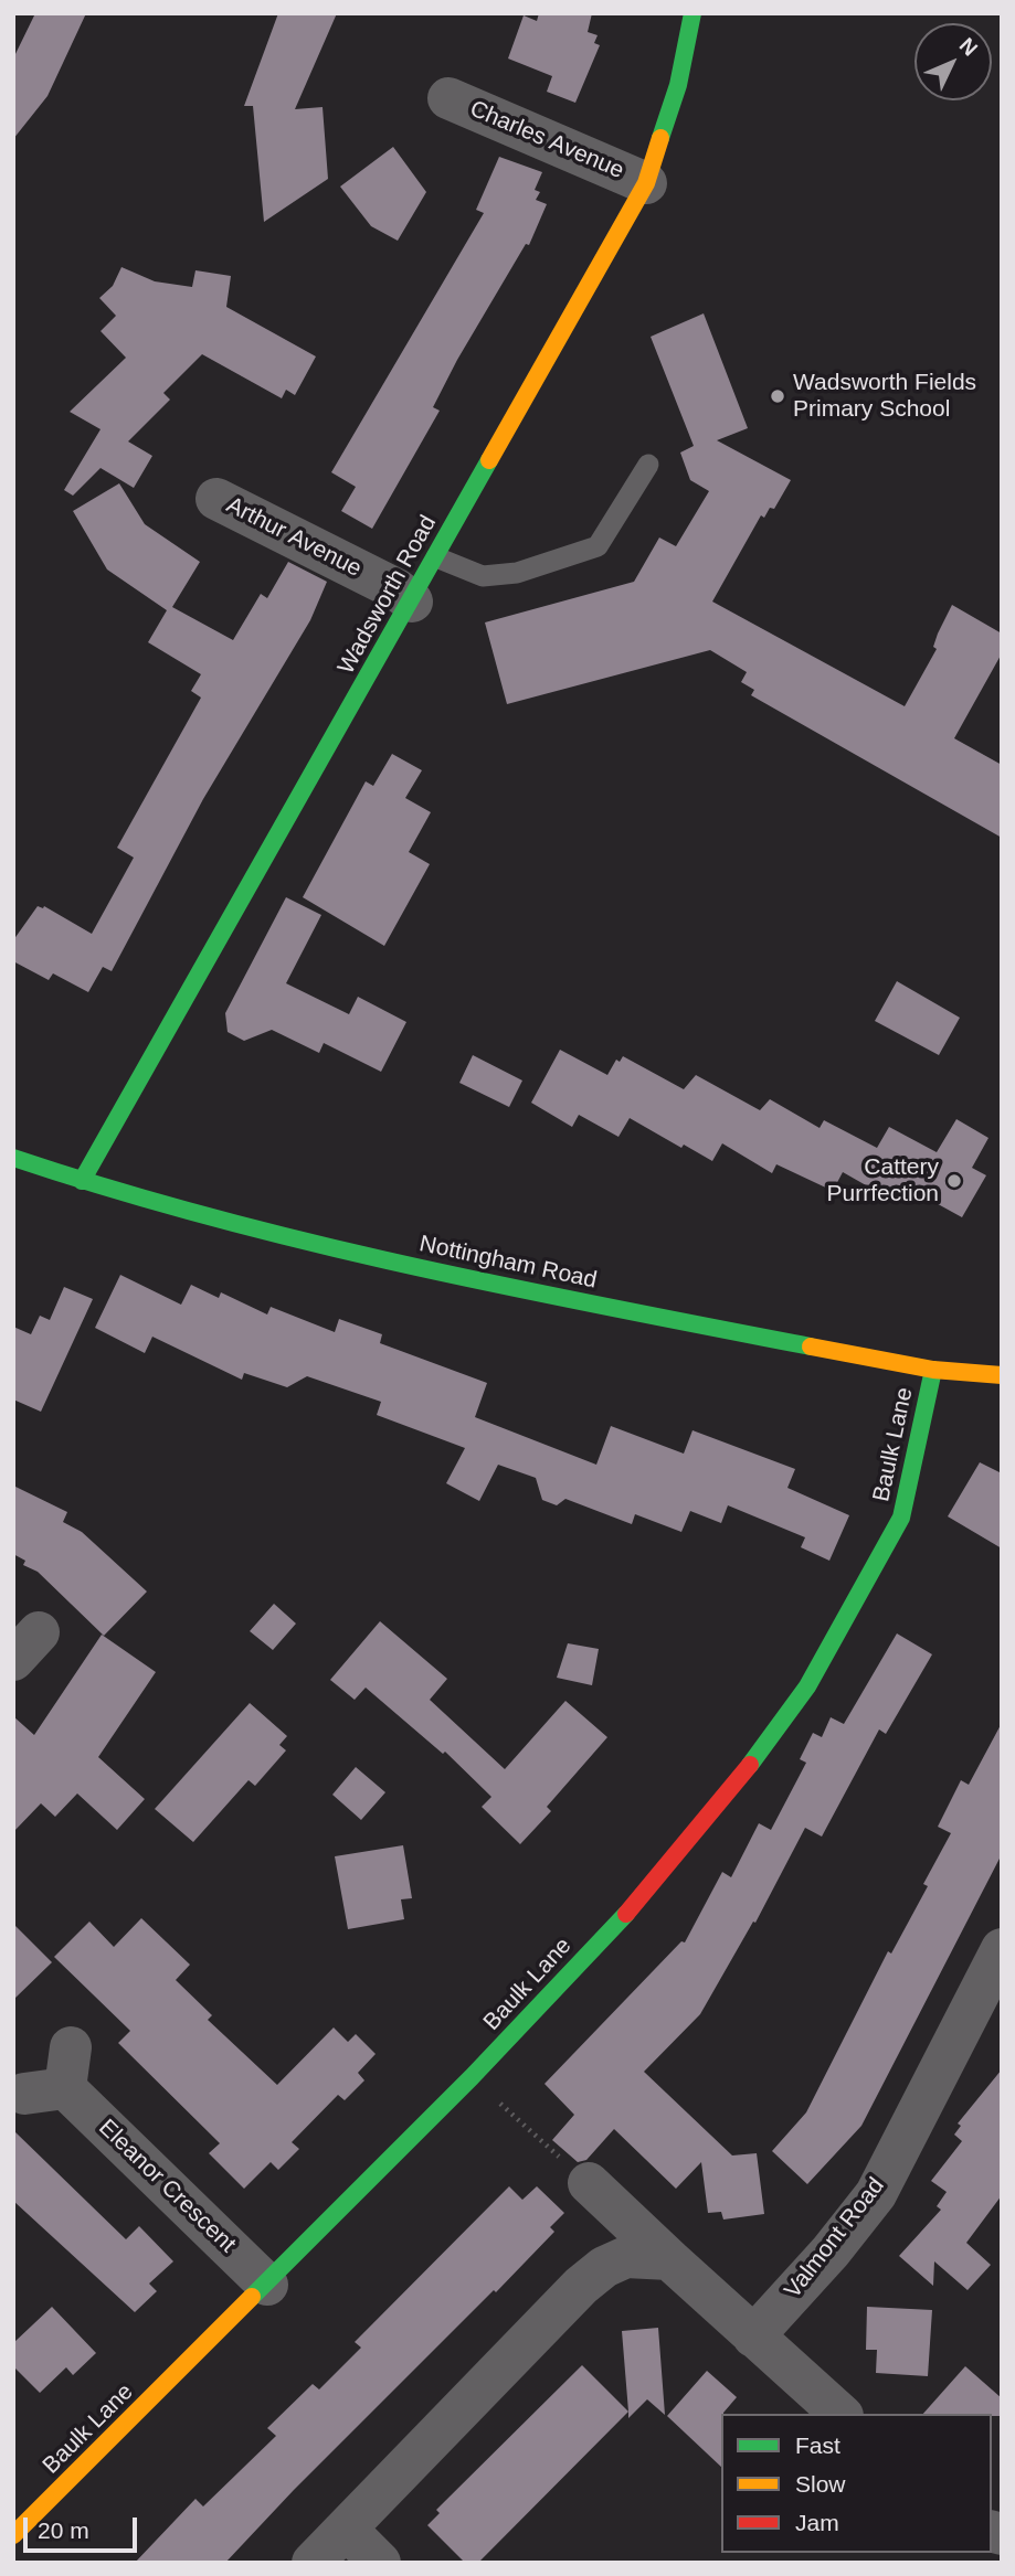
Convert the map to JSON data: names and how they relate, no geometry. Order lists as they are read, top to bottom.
{
  "streets": {
    "street": [
      "Charles Avenue",
      "Arthur Avenue",
      "Wadsworth Road",
      "Nottingham Road",
      "Baulk Lane",
      "Eleanor Crescent",
      "Valmont Road"
    ]
  },
  "crossings": [
    ["Charles Avenue", "Wadsworth Road"],
    ["Arthur Avenue", "Wadsworth Road"],
    ["Wadsworth Road", "Nottingham Road"],
    ["Nottingham Road", "Baulk Lane"],
    ["Baulk Lane", "Eleanor Crescent"]
  ],
  "places": ["Wadsworth Fields Primary School", "Cattery Purrfection"],
  "legend": ["Fast", "Slow", "Jam"],
  "scale_bar": "20 m",
  "north": "top right"
}
